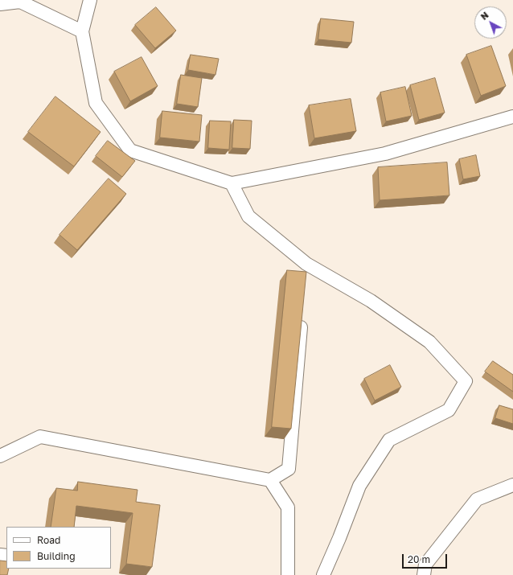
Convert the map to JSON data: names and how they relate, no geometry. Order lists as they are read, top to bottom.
{
  "legend": ["Road", "Building"],
  "scale_bar": "20 m",
  "north": "top left"
}
